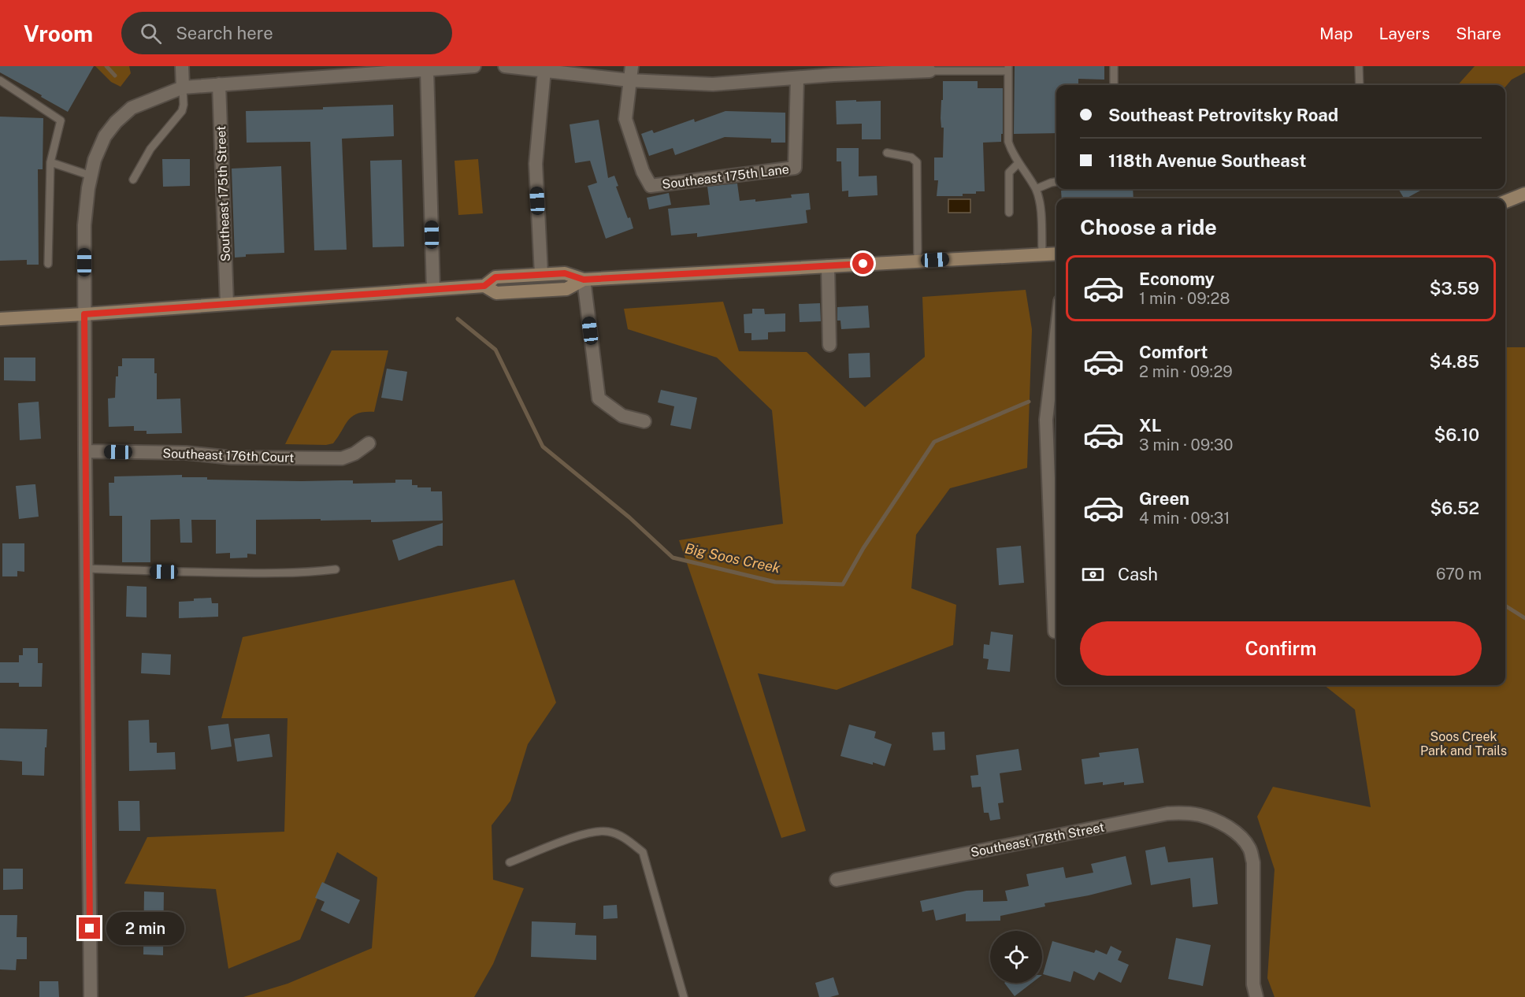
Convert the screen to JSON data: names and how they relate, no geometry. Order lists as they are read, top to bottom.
{
  "streets": {
    "street": [
      "Southeast 175th Lane",
      "Southeast 175th Street",
      "Southeast 176th Court",
      "Southeast 178th Street"
    ]
  },
  "water": ["Big Soos Creek"],
  "parks": ["Soos Creek Park and Trails"],
  "page": {
    "header": "Vroom",
    "search": "Search here",
    "nav": ["Map", "Layers", "Share"],
    "banner": ["Southeast Petrovitsky Road", "118th Avenue Southeast"],
    "heading": "Choose a ride",
    "list": [
      {
        "name": "Economy",
        "note": "1 min · 09:28",
        "value": "$3.59"
      },
      {
        "name": "Comfort",
        "note": "2 min · 09:29",
        "value": "$4.85"
      },
      {
        "name": "XL",
        "note": "3 min · 09:30",
        "value": "$6.10"
      },
      {
        "name": "Green",
        "note": "4 min · 09:31",
        "value": "$6.52"
      }
    ],
    "pay": ["Cash", "670 m"],
    "buttons": "Confirm",
    "bubble": "2 min"
  }
}
